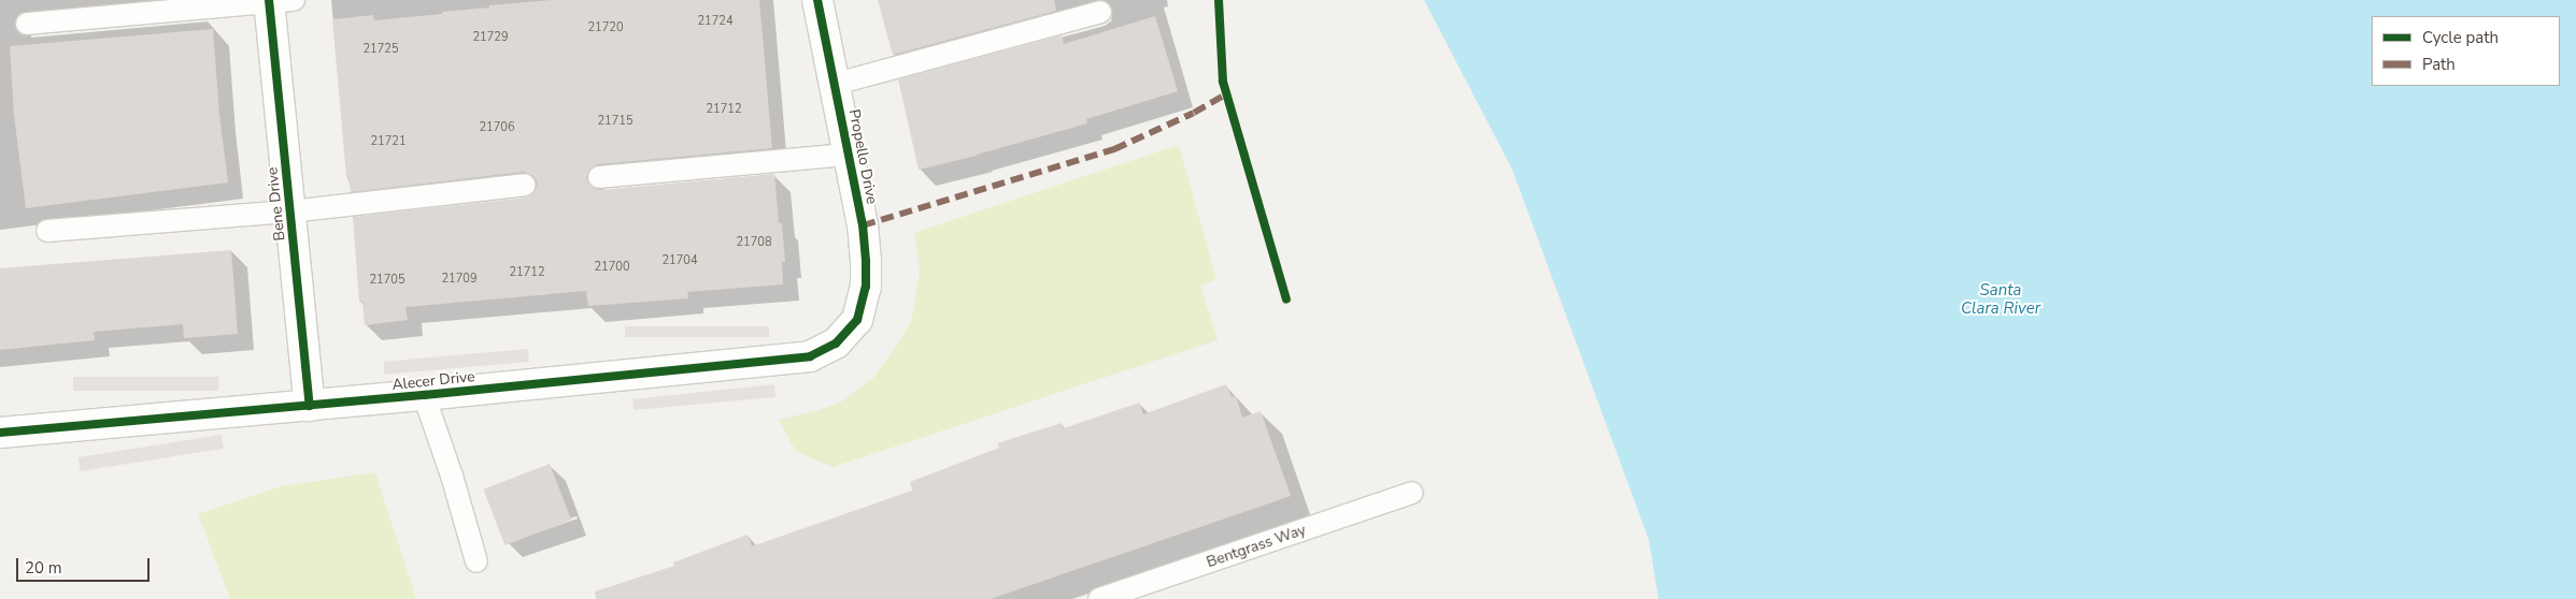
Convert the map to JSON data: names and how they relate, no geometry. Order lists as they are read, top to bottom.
{
  "streets": {
    "street": ["Propello Drive", "Bene Drive", "Alecer Drive"],
    "lane": ["Bentgrass Way"]
  },
  "crossings": [
    ["Propello Drive", "Alecer Drive"],
    ["Bene Drive", "Alecer Drive"]
  ],
  "water": ["Santa Clara River"],
  "house_numbers": [
    "21724",
    "21720",
    "21729",
    "21725",
    "21712",
    "21715",
    "21706",
    "21721",
    "21708",
    "21704",
    "21700",
    "21712",
    "21709",
    "21705"
  ],
  "legend": ["Cycle path", "Path"],
  "scale_bar": "20 m"
}
